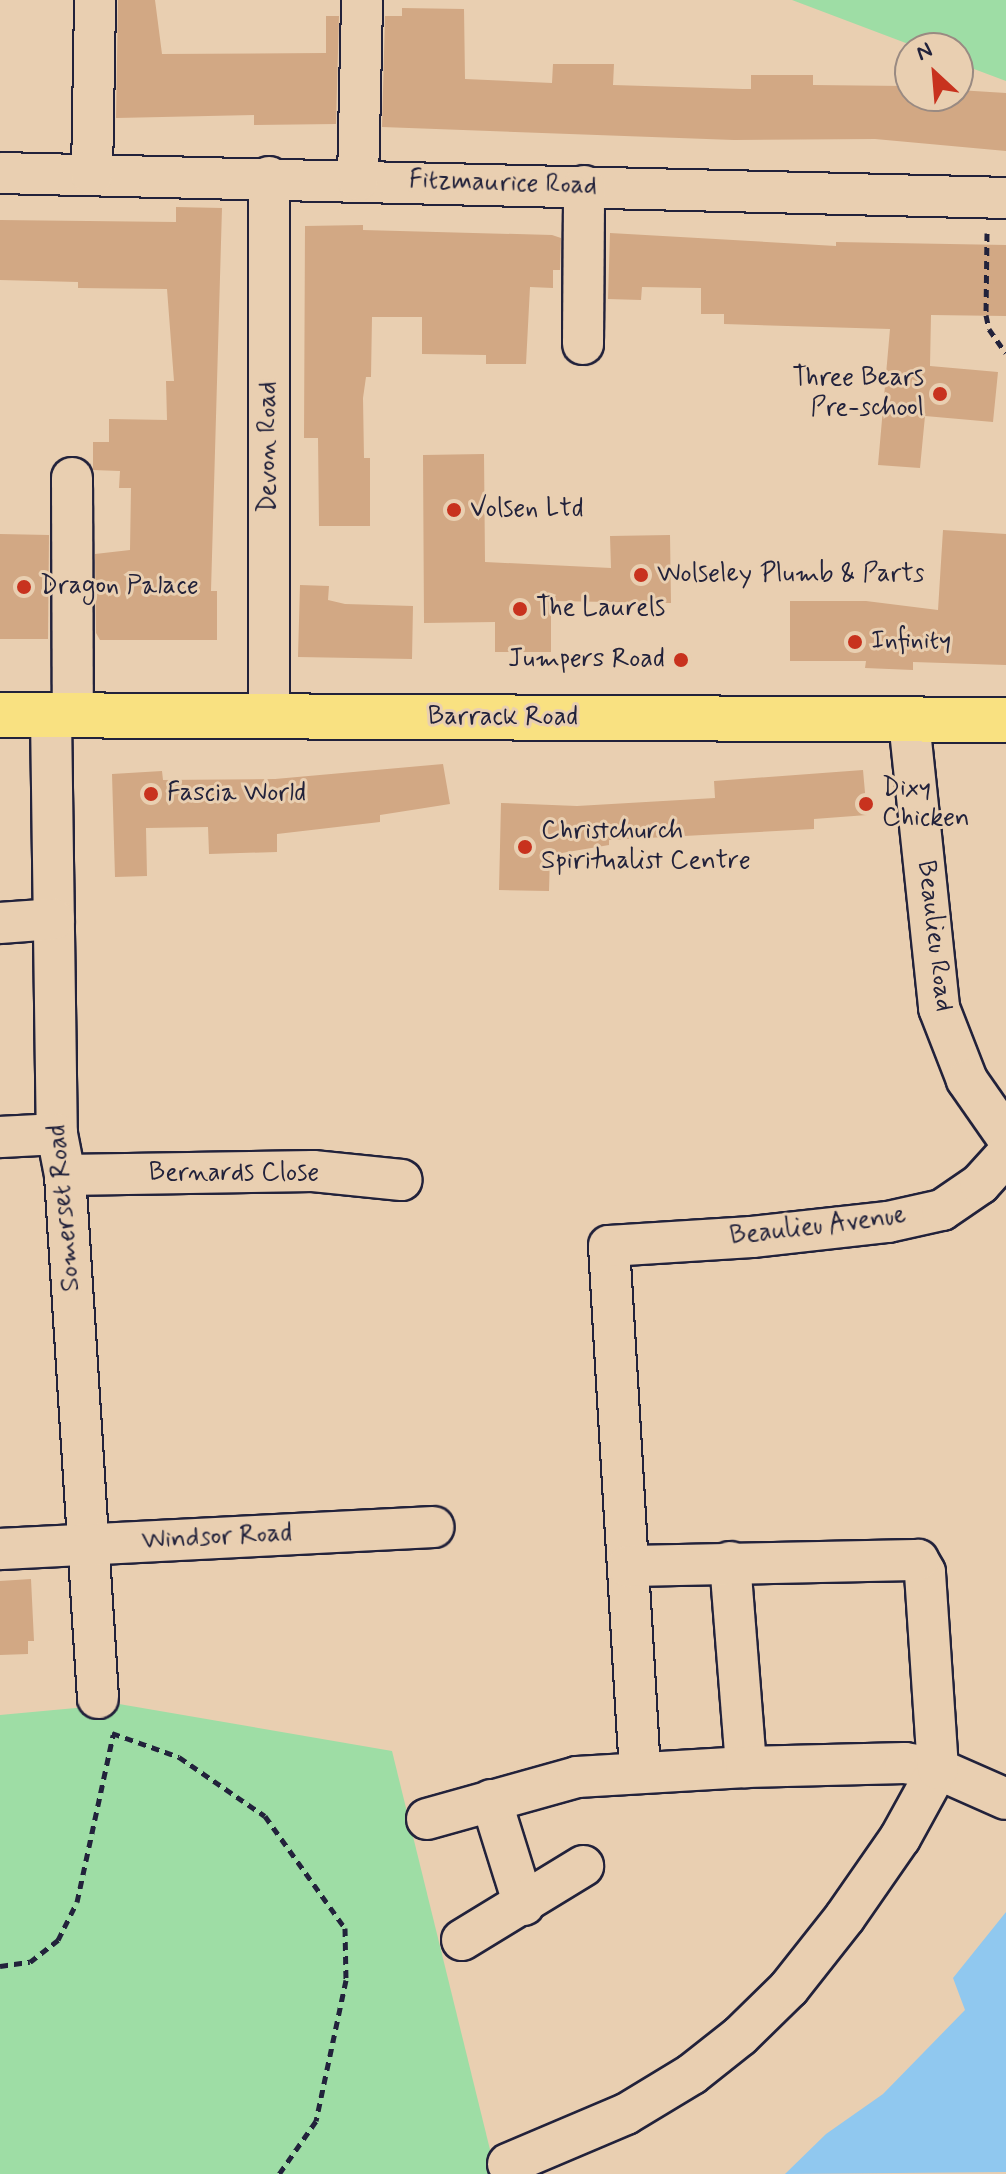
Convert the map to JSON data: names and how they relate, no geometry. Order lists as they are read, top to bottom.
{
  "streets": {
    "main road": ["Barrack Road"],
    "street": [
      "Fitzmaurice Road",
      "Devon Road",
      "Beaulieu Road",
      "Bernards Close",
      "Somerset Road",
      "Beaulieu Avenue",
      "Windsor Road"
    ]
  },
  "crossings": [
    ["Fitzmaurice Road", "Devon Road"],
    ["Devon Road", "Barrack Road"],
    ["Barrack Road", "Beaulieu Road"],
    ["Barrack Road", "Somerset Road"],
    ["Bernards Close", "Somerset Road"],
    ["Somerset Road", "Windsor Road"]
  ],
  "places": [
    "Three Bears Pre-school",
    "Volsen Ltd",
    "Wolseley Plumb & Parts",
    "Dragon Palace",
    "The Laurels",
    "Infinity",
    "Jumpers Road",
    "Fascia World",
    "Dixy Chicken",
    "Christchurch Spiritualist Centre"
  ],
  "north": "top left"
}
